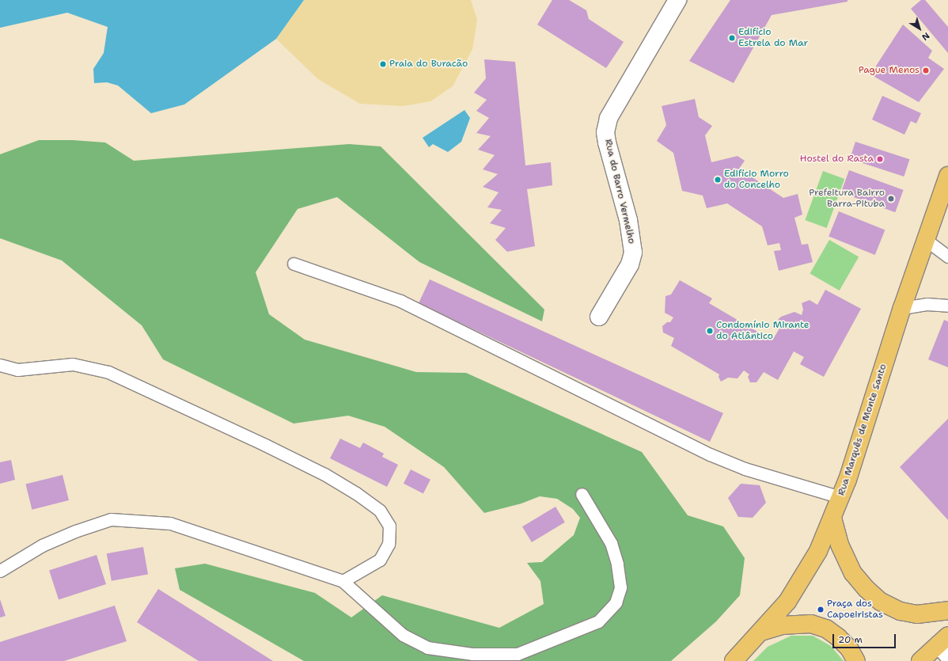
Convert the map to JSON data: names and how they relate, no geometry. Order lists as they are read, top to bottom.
{
  "streets": {
    "main road": ["Rua Marquês de Monte Santo"],
    "street": ["Rua do Barro Vermelho"]
  },
  "places": [
    "Edifício Estrela do Mar",
    "Praia do Buracão",
    "Pague Menos",
    "Hostel do Rasta",
    "Edifício Morro do Concelho",
    "Prefeitura Bairro Barra-Pituba",
    "Condomínio Mirante do Atlântico",
    "Praça dos Capoeiristas"
  ],
  "scale_bar": "20 m",
  "north": "bottom right"
}
